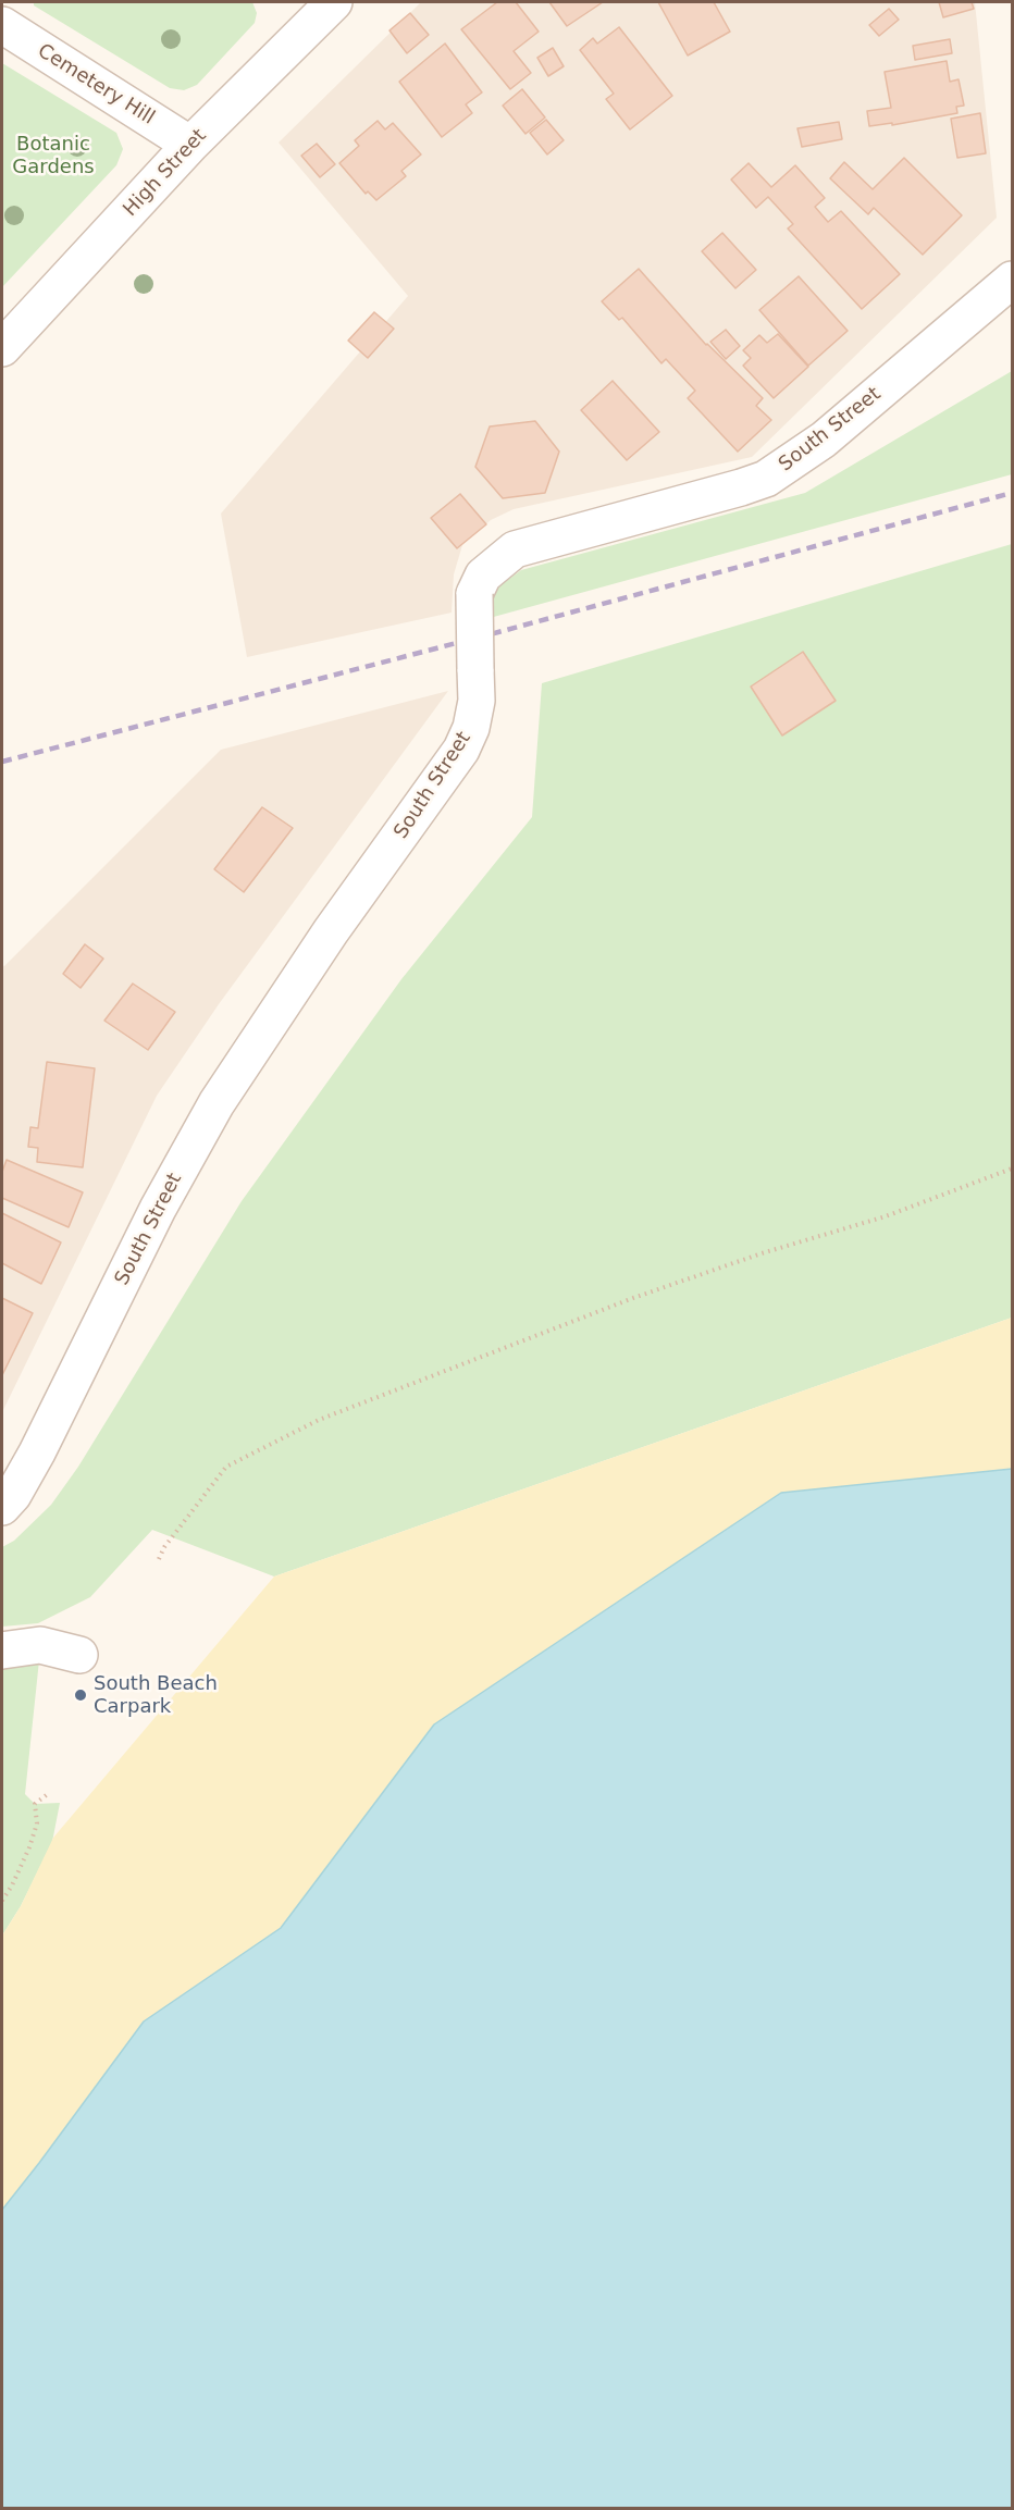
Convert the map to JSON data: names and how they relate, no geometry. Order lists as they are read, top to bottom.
{
  "streets": {
    "street": ["Cemetery Hill", "High Street", "South Street"]
  },
  "crossings": [
    ["Cemetery Hill", "High Street"]
  ],
  "parks": ["Botanic Gardens"],
  "places": ["South Beach Carpark"]
}
